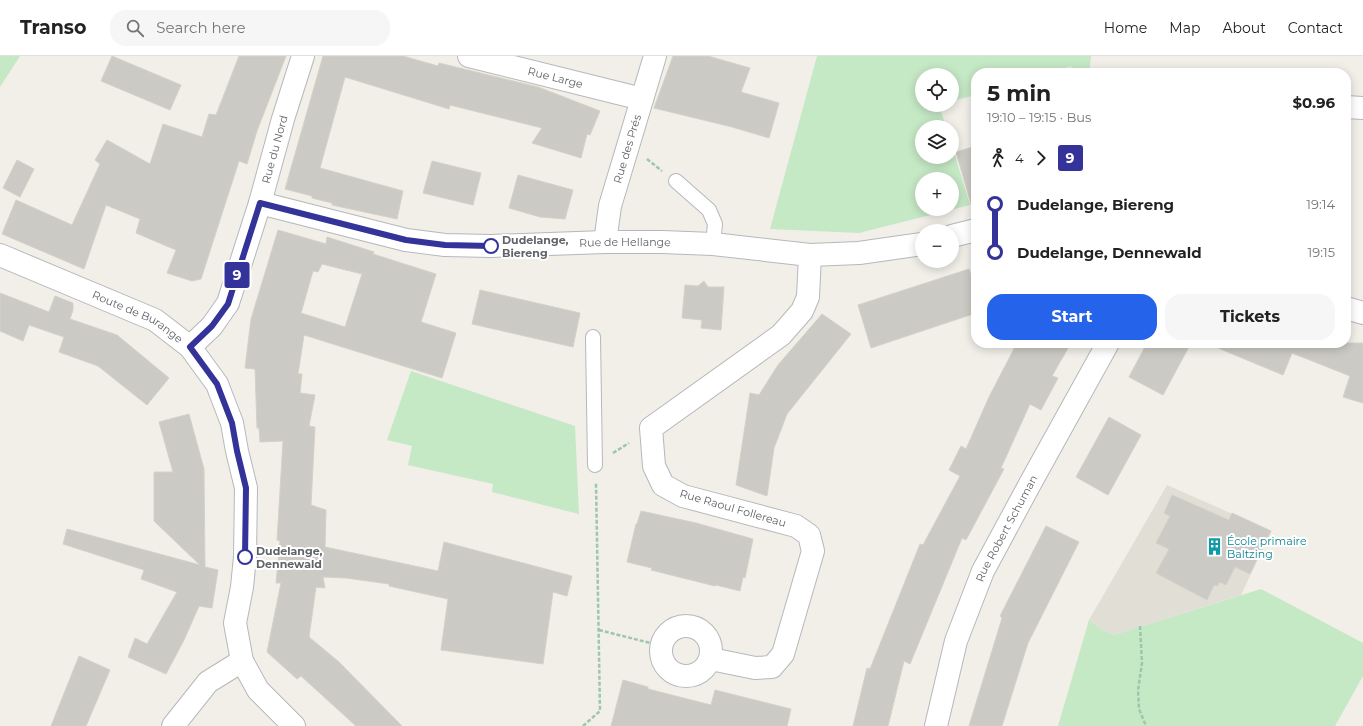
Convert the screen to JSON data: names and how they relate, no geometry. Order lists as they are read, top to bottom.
{
  "streets": {
    "street": [
      "Rue Large",
      "Rue des Prés",
      "Rue du Nord",
      "Rue de Hellange",
      "Route de Burange",
      "Rue Raoul Follereau",
      "Rue Robert Schuman"
    ]
  },
  "crossings": [
    ["Rue Large", "Rue des Prés"],
    ["Rue des Prés", "Rue de Hellange"],
    ["Rue du Nord", "Rue de Hellange"],
    ["Rue du Nord", "Route de Burange"]
  ],
  "places": {
    "other": ["Dudelange, Biereng", "Dudelange, Dennewald"],
    "building": ["École primaire Baltzing"]
  },
  "lines": ["bus line 9"],
  "page": {
    "header": "Transo",
    "search": "Search here",
    "nav": [
      "Home",
      "Map",
      "About",
      "Contact"
    ],
    "on_map": "9",
    "map_buttons": ["+", "−"],
    "heading": ["5 min", "19:10 – 19:15 · Bus", "$0.96"],
    "legs": ["4", "9"],
    "list": [
      {
        "name": "Dudelange, Biereng",
        "value": "19:14"
      },
      {
        "name": "Dudelange, Dennewald",
        "value": "19:15"
      }
    ],
    "buttons": ["Start", "Tickets"]
  }
}
